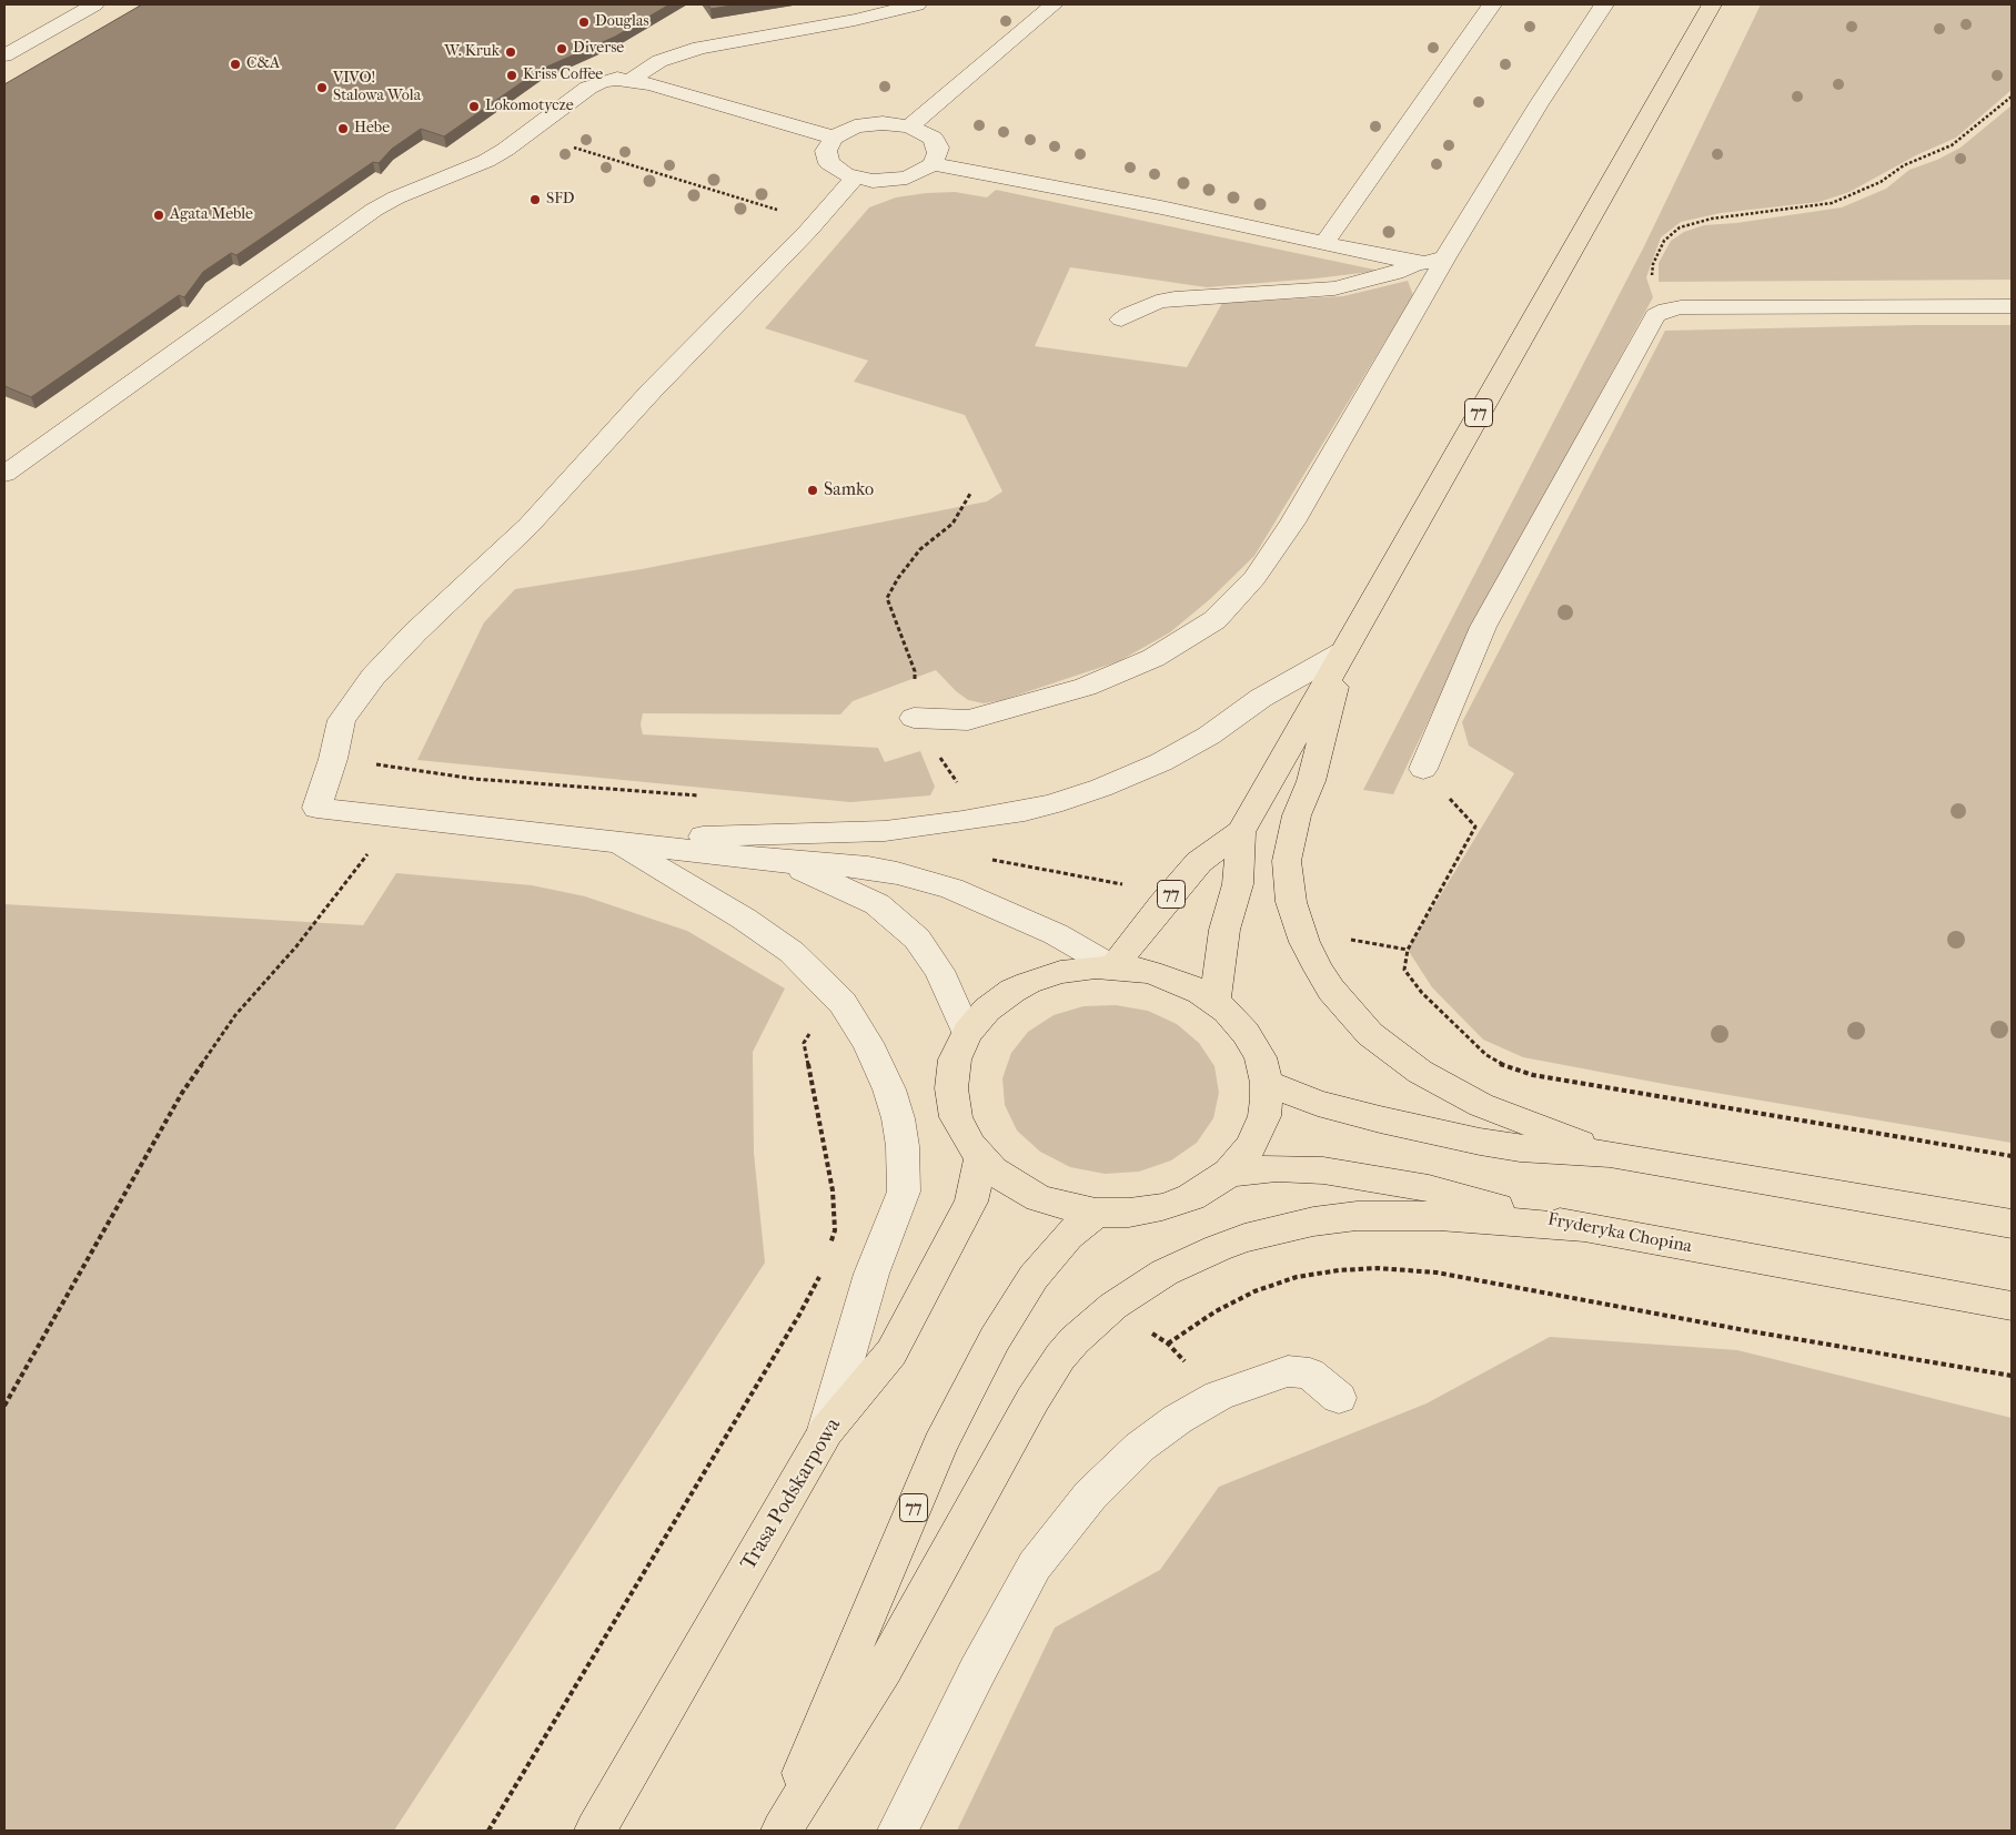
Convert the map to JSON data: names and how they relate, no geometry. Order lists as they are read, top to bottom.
{
  "streets": {
    "main road": ["77", "Fryderyka Chopina", "Trasa Podskarpowa"]
  },
  "places": [
    "Douglas",
    "Diverse",
    "W. Kruk",
    "C&A",
    "Kriss Coffee",
    "VIVO! Stalowa Wola",
    "Lokomotycze",
    "Hebe",
    "SFD",
    "Agata Meble",
    "Samko"
  ]
}
